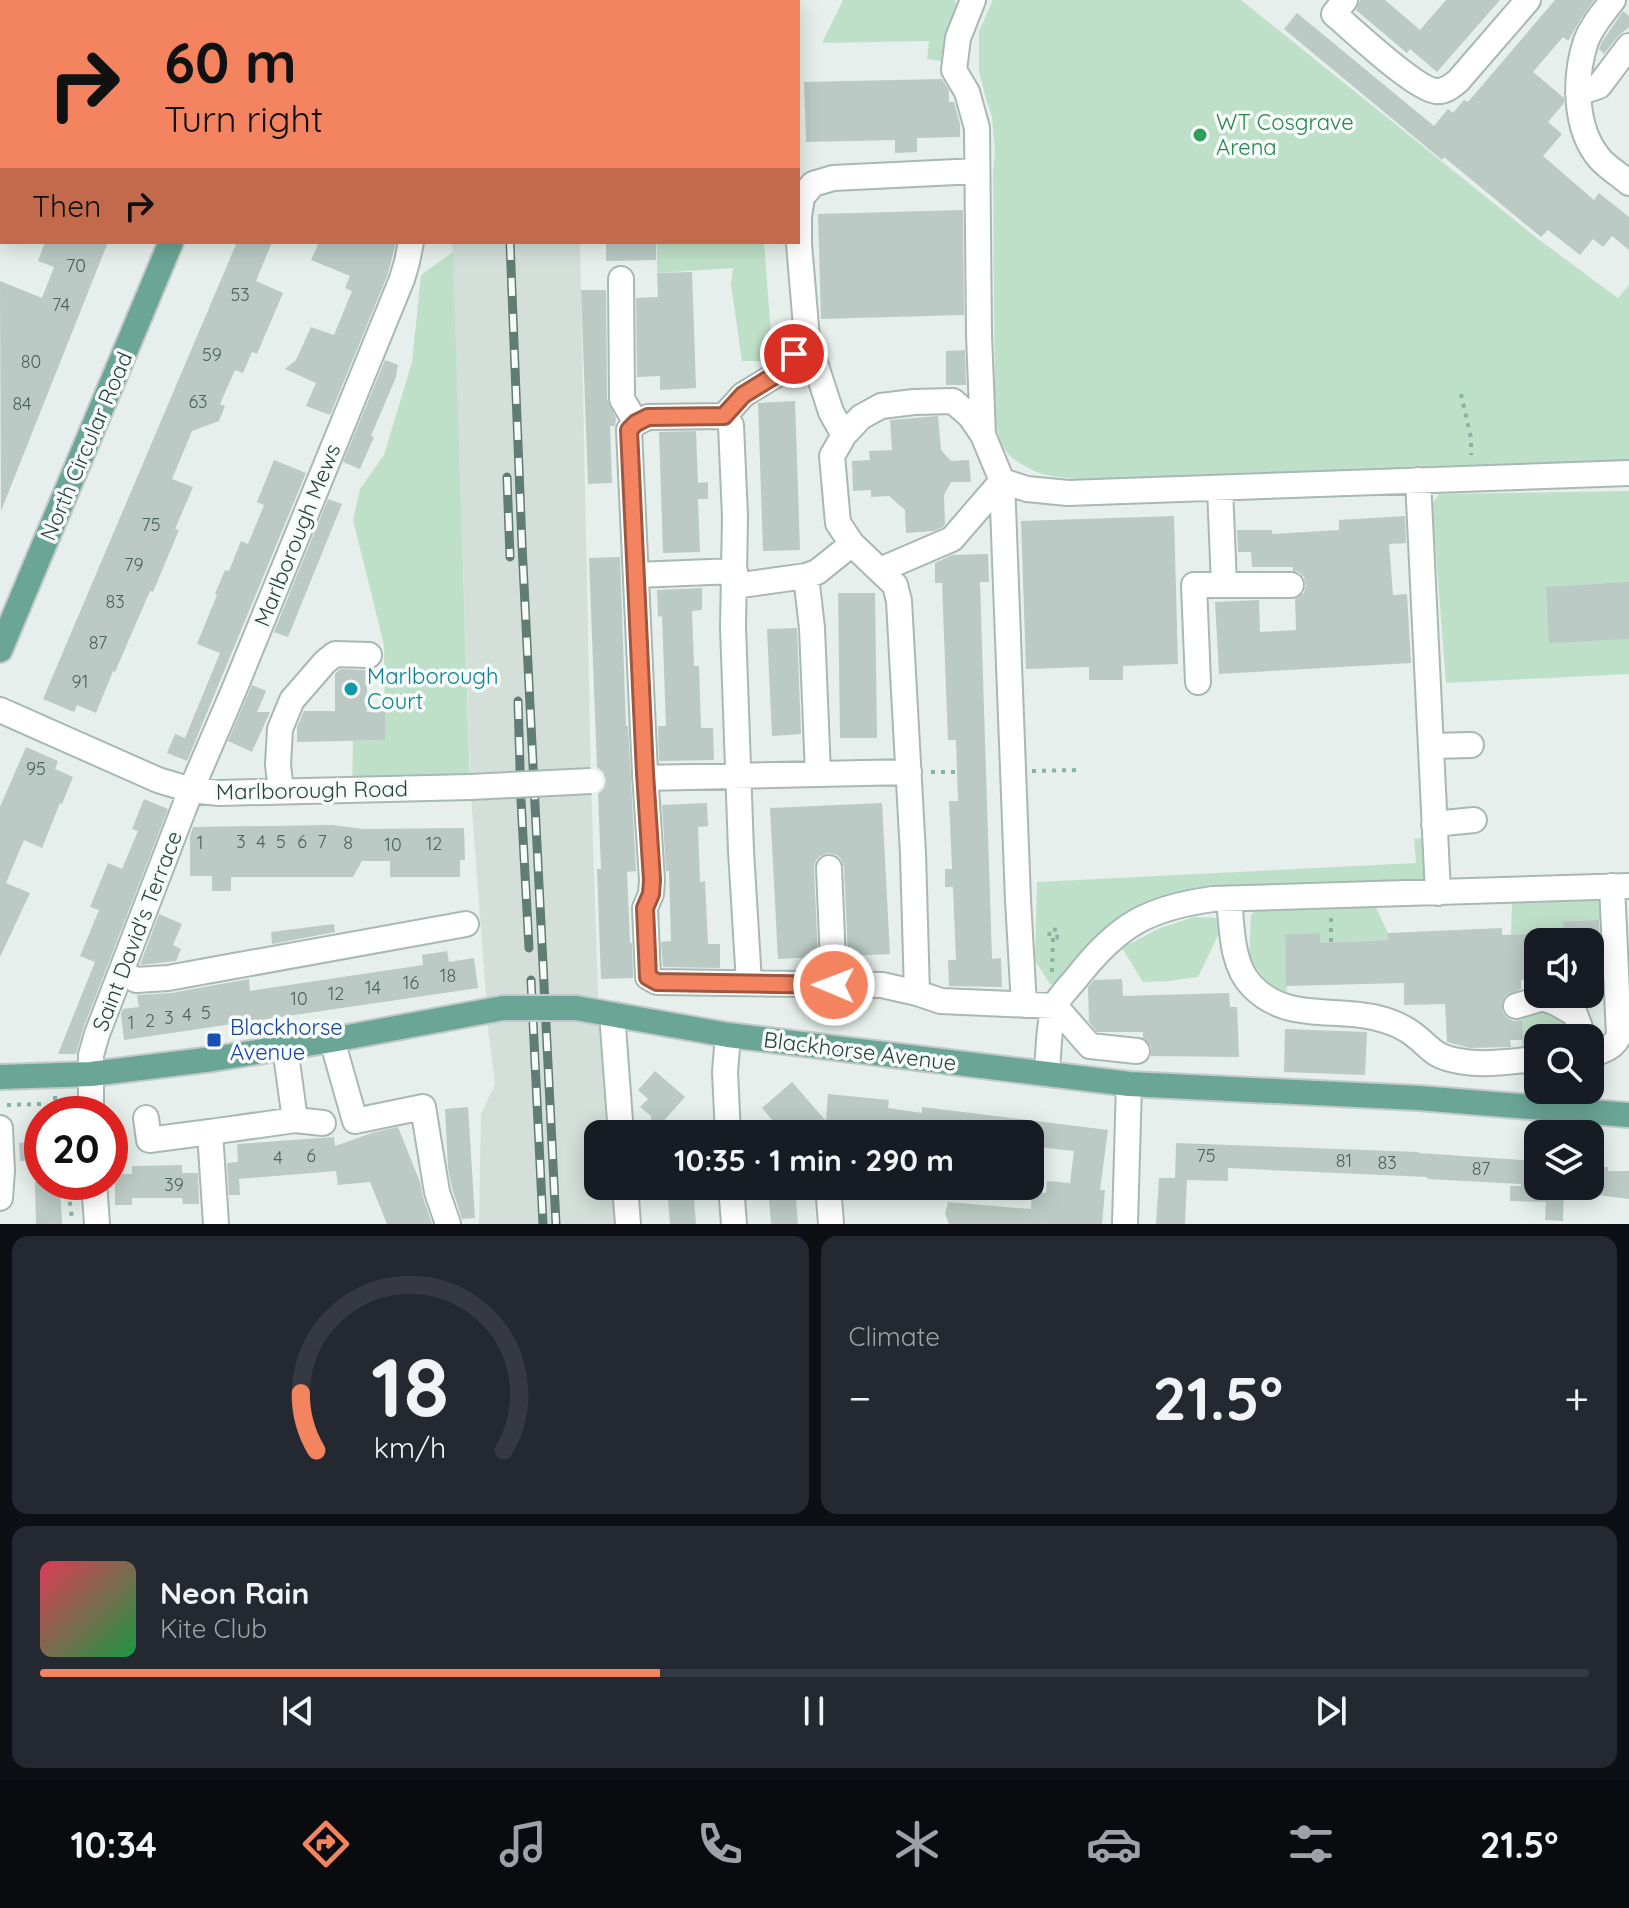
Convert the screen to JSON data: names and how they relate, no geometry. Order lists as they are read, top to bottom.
{
  "streets": {
    "main road": ["North Circular Road", "Blackhorse Avenue"],
    "street": ["Marlborough Mews", "Marlborough Road", "Saint David's Terrace"]
  },
  "crossings": [
    ["Marlborough Mews", "Marlborough Road"],
    ["Marlborough Mews", "Saint David's Terrace"],
    ["Marlborough Road", "Saint David's Terrace"],
    ["Saint David's Terrace", "Blackhorse Avenue"]
  ],
  "places": {
    "other": ["WT Cosgrave Arena", "Marlborough Court"],
    "transit": ["Blackhorse Avenue"]
  },
  "house_numbers": [
    "70",
    "53",
    "74",
    "59",
    "80",
    "63",
    "84",
    "75",
    "79",
    "83",
    "87",
    "91",
    "95",
    "3",
    "4",
    "5",
    "6",
    "7",
    "1",
    "8",
    "12",
    "10",
    "18",
    "16",
    "14",
    "12",
    "10",
    "5",
    "4",
    "3",
    "2",
    "1",
    "6",
    "75",
    "4",
    "81",
    "83",
    "87",
    "39"
  ],
  "page": {
    "turn": ["60 m", "Turn right"],
    "then": "Then",
    "limit": "20",
    "trip": "10:35 · 1 min · 290 m",
    "tile": "Climate",
    "heat": ["−", "21.5°", "+"],
    "song": ["Neon Rain", "Kite Club"],
    "tabs": ["10:34", "21.5°"],
    "gauge": ["18", "km/h"]
  }
}
